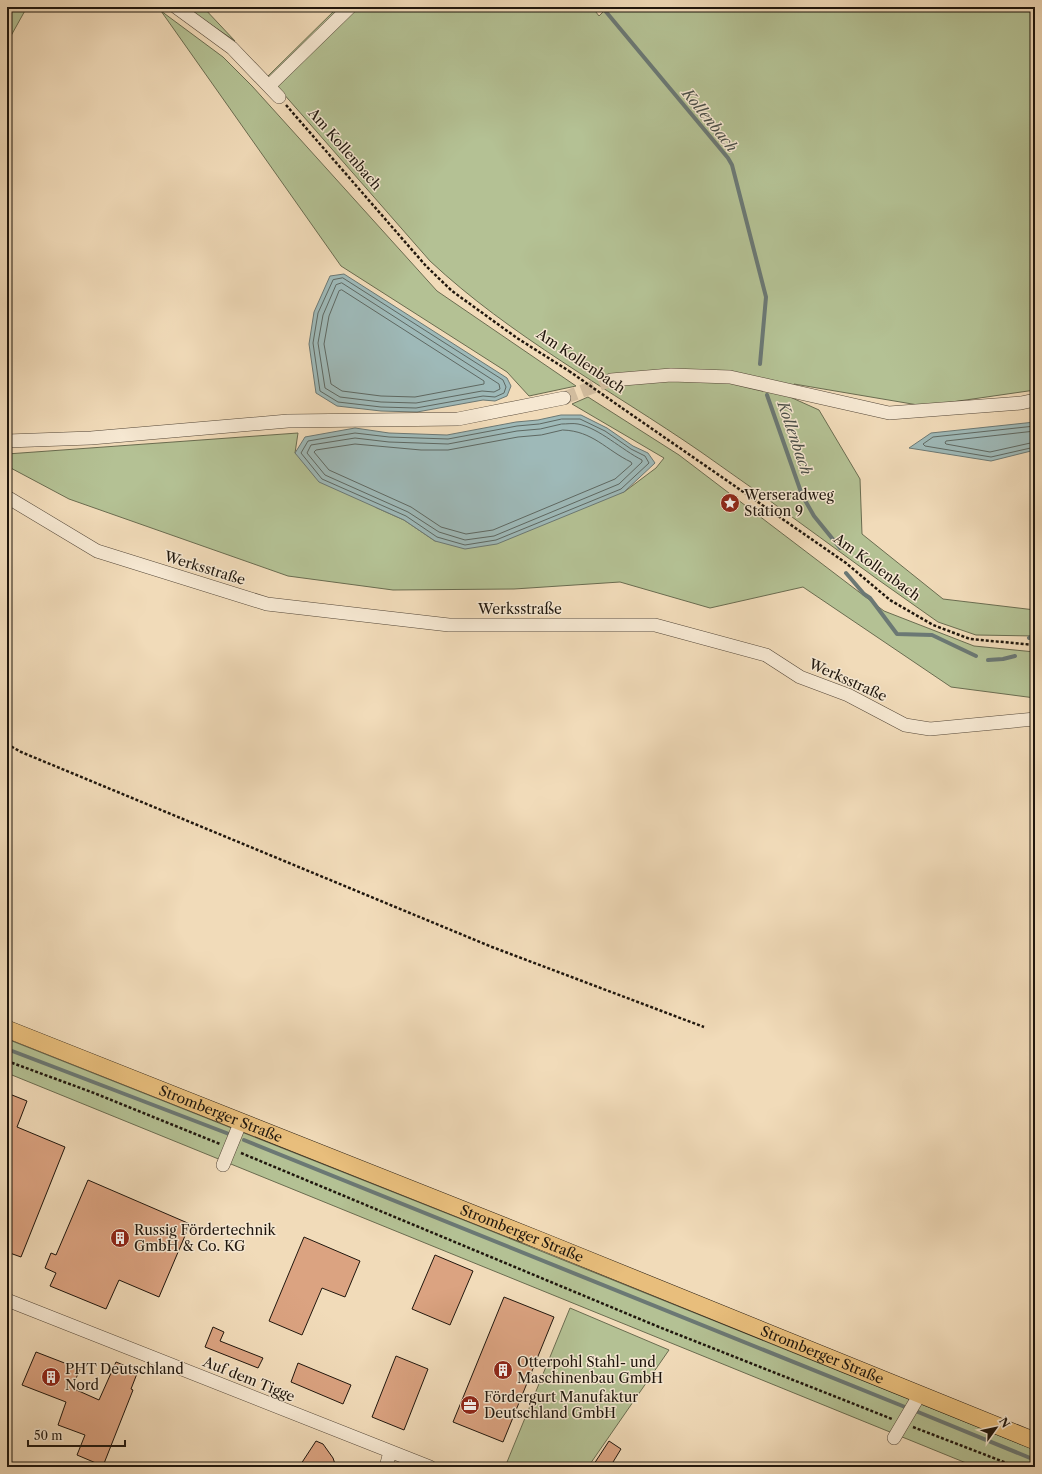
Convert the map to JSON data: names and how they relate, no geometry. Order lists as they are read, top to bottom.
{
  "streets": {
    "main road": ["Stromberger Straße"],
    "street": ["Werksstraße", "Auf dem Tigge"],
    "path": ["Am Kollenbach"]
  },
  "water": ["Kollenbach"],
  "places": {
    "place": ["Werseradweg Station 9"],
    "building": ["Russig Fördertechnik GmbH & Co. KG", "Otterpohl Stahl- und Maschinenbau GmbH", "PHT Deutschland Nord"],
    "office": ["Fördergurt Manufaktur Deutschland GmbH"]
  },
  "scale_bar": "50 m",
  "north": "top right"
}
